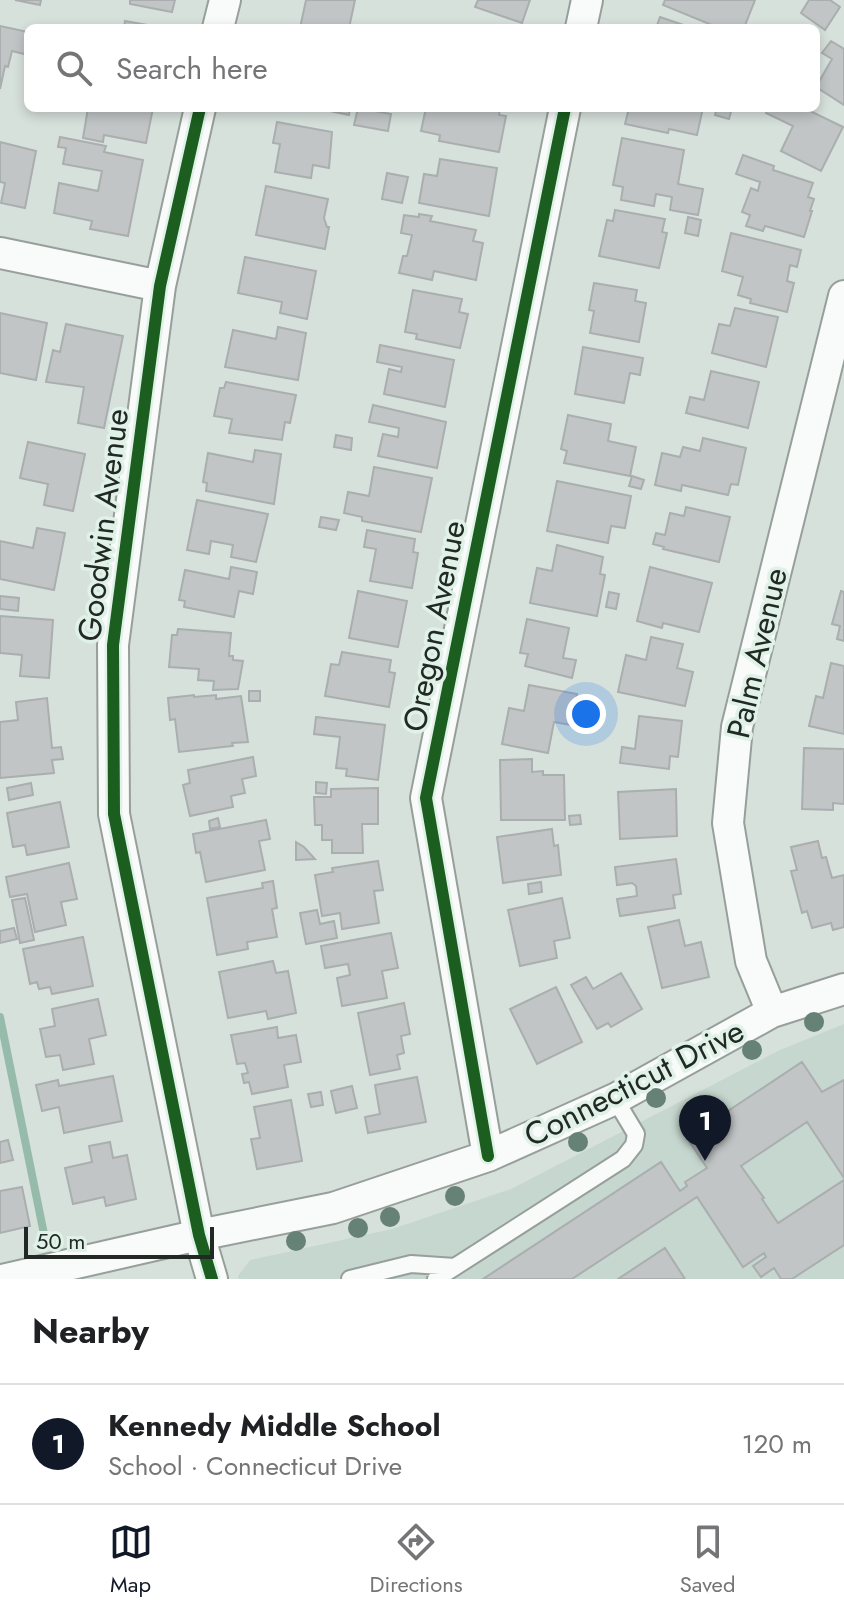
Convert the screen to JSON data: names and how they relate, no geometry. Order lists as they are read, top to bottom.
{
  "streets": {
    "street": [
      "Goodwin Avenue",
      "Oregon Avenue",
      "Palm Avenue",
      "Connecticut Drive"
    ]
  },
  "crossings": [
    ["Goodwin Avenue", "Connecticut Drive"],
    ["Oregon Avenue", "Connecticut Drive"],
    ["Palm Avenue", "Connecticut Drive"]
  ],
  "scale_bar": "50 m",
  "page": {
    "search": "Search here",
    "pins": "1",
    "scale": "50 m",
    "heading": "Nearby",
    "list": [
      {
        "mark": "1",
        "name": "Kennedy Middle School",
        "note": "School · Connecticut Drive",
        "value": "120 m"
      }
    ],
    "nav": ["Map", "Directions", "Saved"]
  }
}
